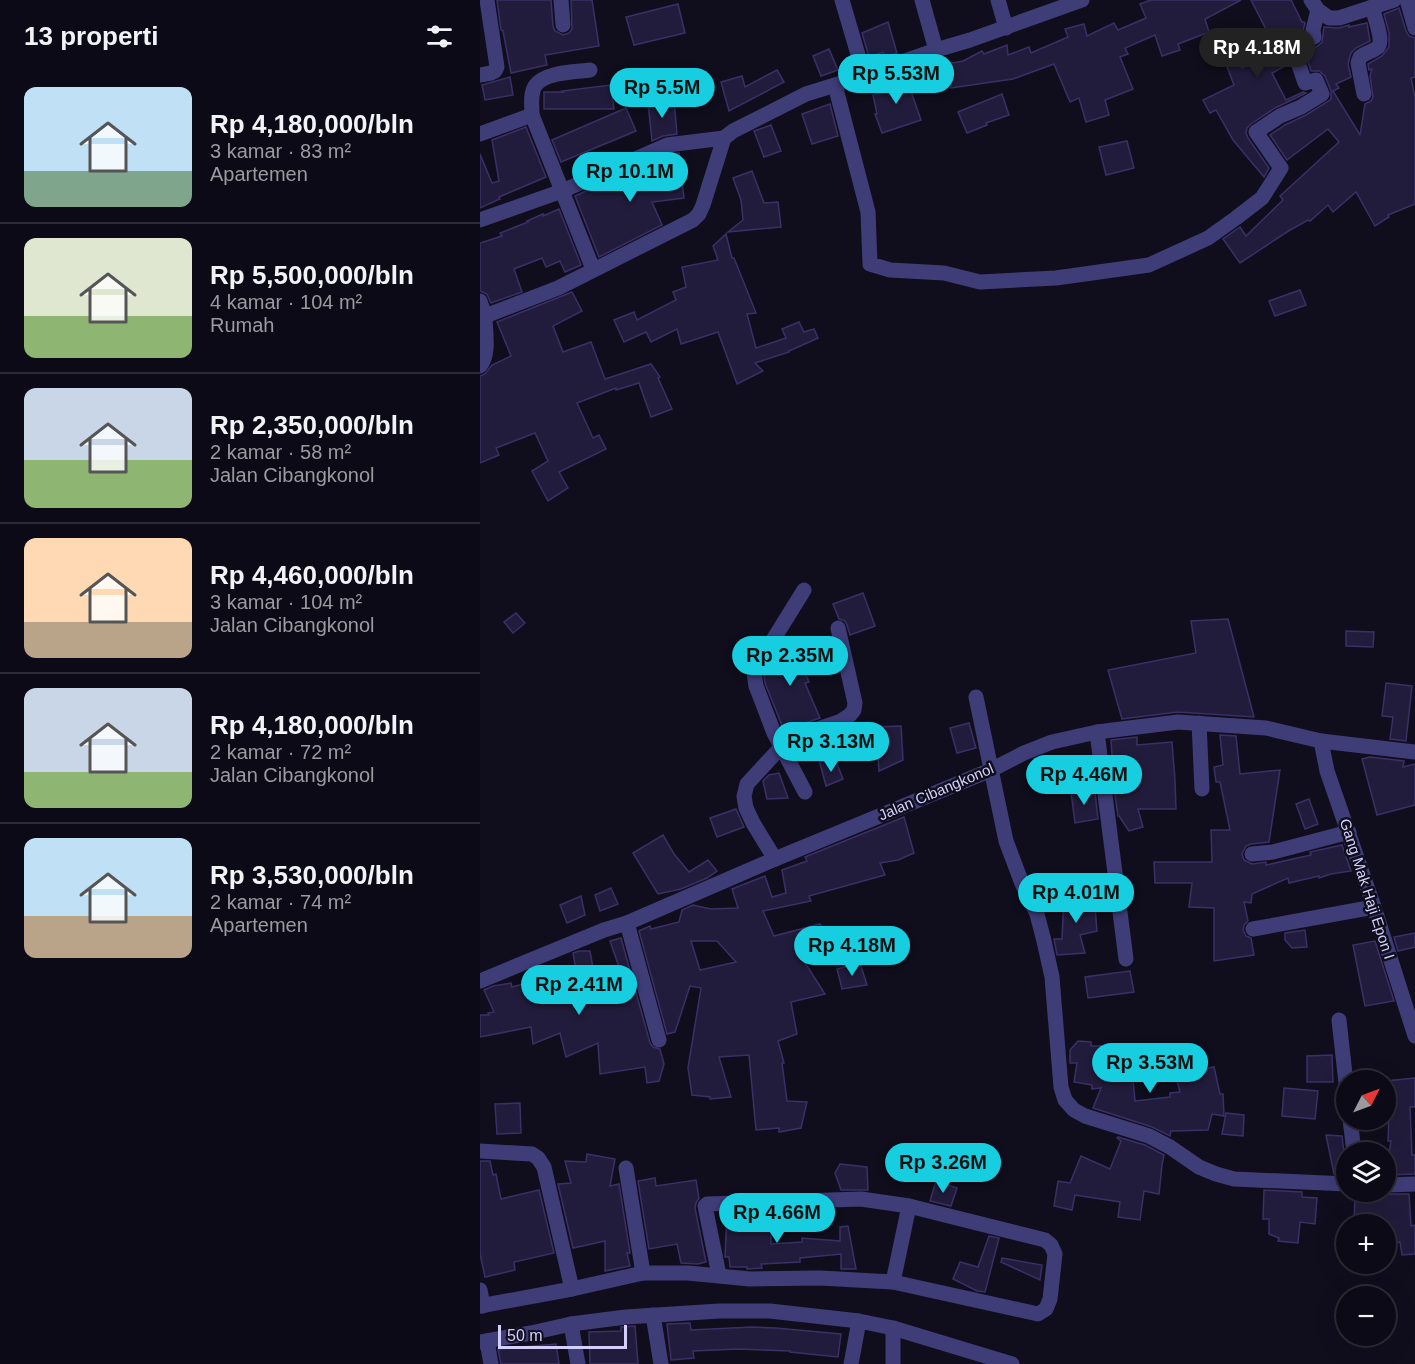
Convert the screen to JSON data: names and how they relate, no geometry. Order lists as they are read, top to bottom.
{
  "streets": {
    "street": ["Jalan Cibangkonol", "Gang Mak Haji Epon I"]
  },
  "crossings": [
    ["Jalan Cibangkonol", "Gang Mak Haji Epon I"]
  ],
  "scale_bar": "50 m",
  "north": "top right",
  "page": {
    "heading": "13 properti",
    "price": [
      "Rp 4.18M",
      "Rp 5.53M",
      "Rp 5.5M",
      "Rp 10.1M",
      "Rp 2.35M",
      "Rp 3.13M",
      "Rp 4.46M",
      "Rp 4.01M",
      "Rp 4.18M",
      "Rp 2.41M",
      "Rp 3.53M",
      "Rp 3.26M",
      "Rp 4.66M"
    ],
    "list": [
      {
        "name": "Rp 4,180,000/bln",
        "note": "3 kamar · 83 m² · Apartemen"
      },
      {
        "name": "Rp 5,500,000/bln",
        "note": "4 kamar · 104 m² · Rumah"
      },
      {
        "name": "Rp 2,350,000/bln",
        "note": "2 kamar · 58 m² · Jalan Cibangkonol"
      },
      {
        "name": "Rp 4,460,000/bln",
        "note": "3 kamar · 104 m² · Jalan Cibangkonol"
      },
      {
        "name": "Rp 4,180,000/bln",
        "note": "2 kamar · 72 m² · Jalan Cibangkonol"
      },
      {
        "name": "Rp 3,530,000/bln",
        "note": "2 kamar · 74 m² · Apartemen"
      }
    ],
    "map_buttons": ["+", "−"],
    "scale": "50 m"
  }
}
